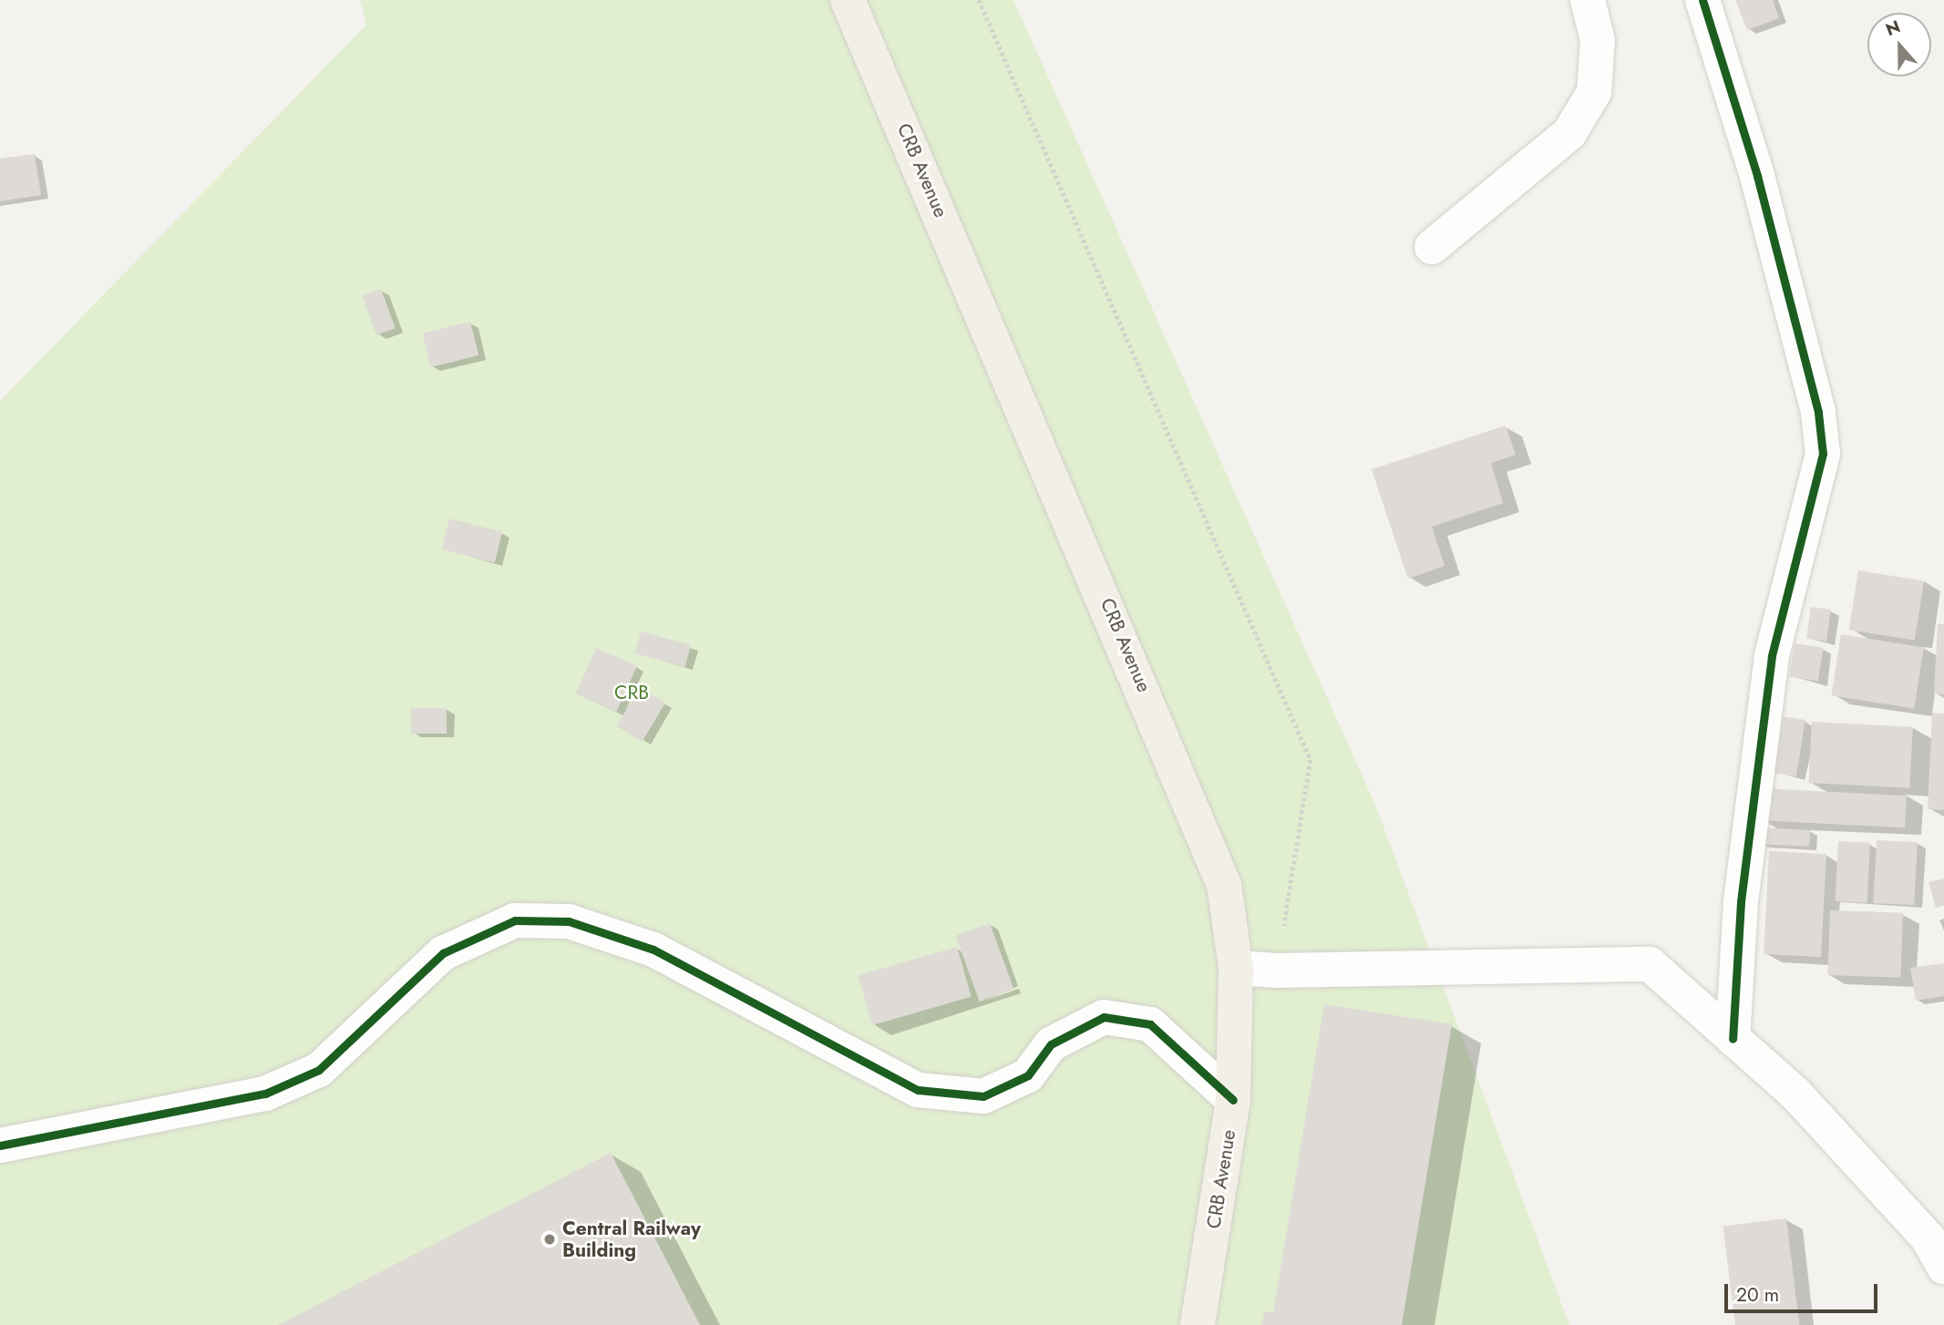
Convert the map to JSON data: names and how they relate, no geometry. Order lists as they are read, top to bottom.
{
  "streets": {
    "main road": ["CRB Avenue"]
  },
  "parks": ["CRB"],
  "places": ["Central Railway Building"],
  "scale_bar": "20 m",
  "north": "top"
}
